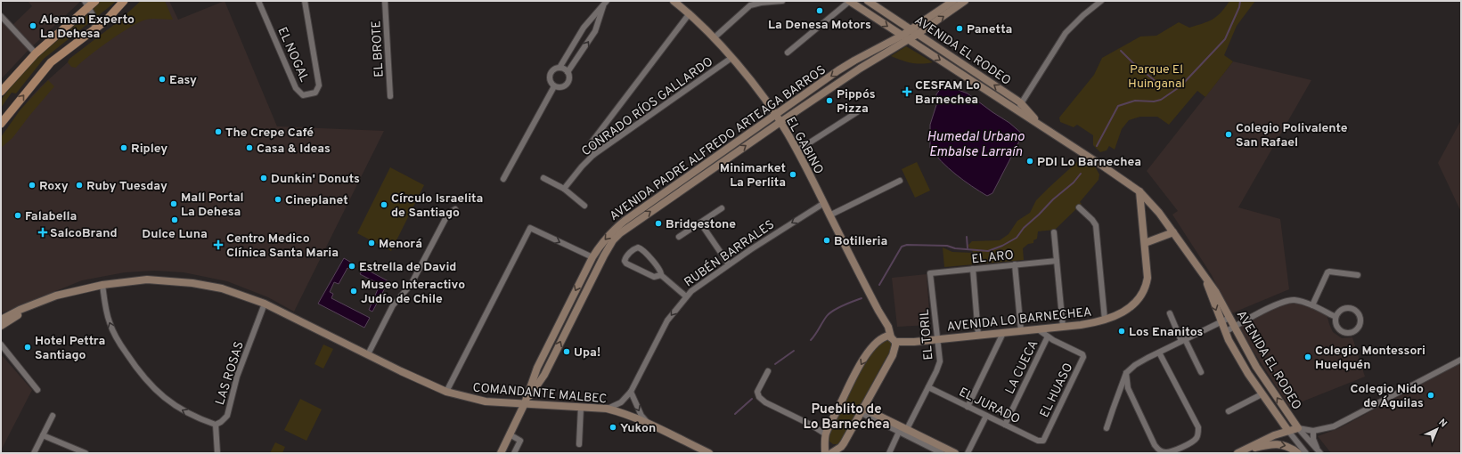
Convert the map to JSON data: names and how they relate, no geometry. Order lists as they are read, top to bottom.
{
  "streets": {
    "street": [
      "EL BROTE",
      "AVENIDA EL RODEO",
      "EL NOGAL",
      "CONRADO RÍOS GALLARDO",
      "AVENIDA PADRE ALFREDO ARTEAGA BARROS",
      "EL GABINO",
      "RUBÉN BARRALES",
      "EL ARO",
      "AVENIDA LO BARNECHEA",
      "EL TORIL",
      "LA CUECA",
      "LAS ROSAS",
      "EL HUASO",
      "COMANDANTE MALBEC",
      "EL JURADO"
    ]
  },
  "crossings": [
    ["AVENIDA EL RODEO", "AVENIDA PADRE ALFREDO ARTEAGA BARROS"],
    ["AVENIDA EL RODEO", "AVENIDA LO BARNECHEA"],
    ["CONRADO RÍOS GALLARDO", "EL GABINO"],
    ["AVENIDA PADRE ALFREDO ARTEAGA BARROS", "EL GABINO"],
    ["AVENIDA PADRE ALFREDO ARTEAGA BARROS", "COMANDANTE MALBEC"],
    ["EL GABINO", "RUBÉN BARRALES"],
    ["EL GABINO", "AVENIDA LO BARNECHEA"],
    ["RUBÉN BARRALES", "COMANDANTE MALBEC"],
    ["EL ARO", "EL TORIL"],
    ["AVENIDA LO BARNECHEA", "EL TORIL"],
    ["AVENIDA LO BARNECHEA", "EL HUASO"],
    ["EL TORIL", "EL JURADO"],
    ["LA CUECA", "EL HUASO"],
    ["LA CUECA", "EL JURADO"],
    ["LAS ROSAS", "COMANDANTE MALBEC"],
    ["EL HUASO", "EL JURADO"]
  ],
  "one_way": ["RUBÉN BARRALES"],
  "districts": ["Pueblito de Lo Barnechea"],
  "water": ["Humedal Urbano Embalse Larraín"],
  "parks": ["Parque El Huinganal"],
  "places": {
    "other": [
      "La Denesa Motors",
      "Aleman Experto La Dehesa",
      "Panetta",
      "Easy",
      "Pippo´s Pizza",
      "The Crepe Café",
      "Colegio Polivalente San Rafael",
      "Ripley",
      "Casa & Ideas",
      "PDI Lo Barnechea",
      "Minimarket La Perlita",
      "Dunkin' Donuts",
      "Roxy",
      "Ruby Tuesday",
      "Cineplanet",
      "Mall Portal La Dehesa",
      "Círculo Israelita de Santiago",
      "Falabella",
      "Dulce Luna",
      "Bridgestone",
      "Botilleria",
      "Menorá",
      "Estrella de David",
      "Museo Interactivo Judío de Chile",
      "Los Enanitos",
      "Hotel Pettra Santiago",
      "Upa!",
      "Colegio Montessori Huelquén",
      "Colegio Nido de Águilas",
      "Yukon"
    ],
    "health": ["CESFAM Lo Barnechea", "SalcoBrand", "Centro Medico Clínica Santa Maria"]
  },
  "north": "top right"
}
